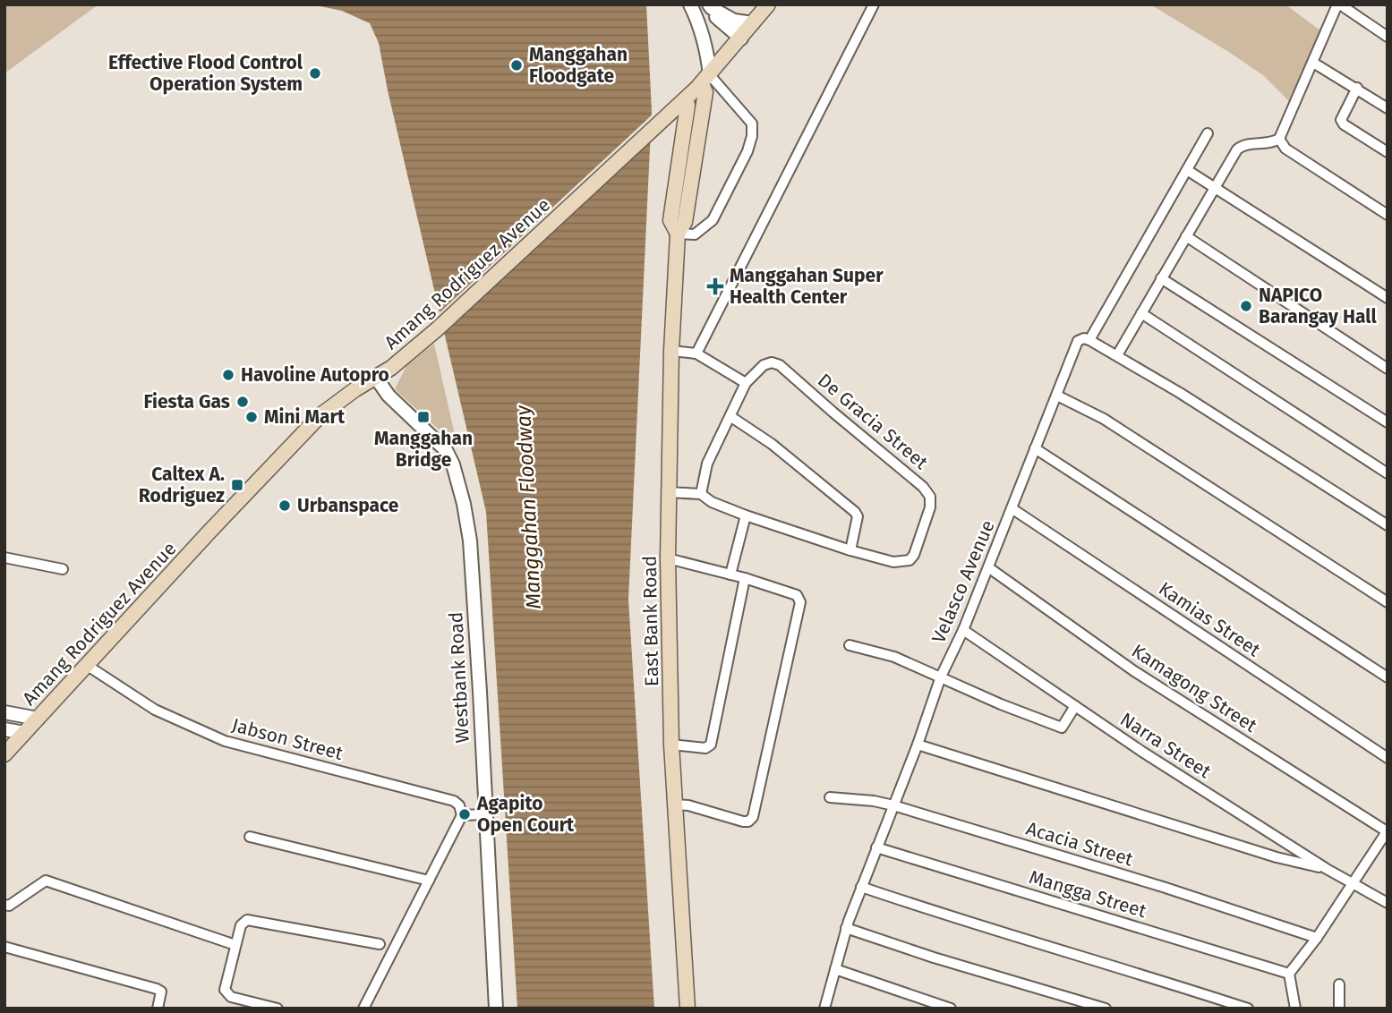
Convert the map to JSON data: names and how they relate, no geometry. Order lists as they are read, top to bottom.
{
  "streets": {
    "main road": ["Amang Rodriguez Avenue", "East Bank Road"],
    "street": [
      "De Gracia Street",
      "Velasco Avenue",
      "Kamias Street",
      "Westbank Road",
      "Kamagong Street",
      "Jabson Street",
      "Narra Street",
      "Acacia Street",
      "Mangga Street"
    ]
  },
  "crossings": [
    ["Amang Rodriguez Avenue", "East Bank Road"],
    ["Amang Rodriguez Avenue", "Westbank Road"],
    ["Amang Rodriguez Avenue", "Jabson Street"],
    ["Velasco Avenue", "Kamias Street"],
    ["Velasco Avenue", "Kamagong Street"],
    ["Velasco Avenue", "Narra Street"],
    ["Velasco Avenue", "Acacia Street"],
    ["Velasco Avenue", "Mangga Street"]
  ],
  "water": ["Manggahan Floodway"],
  "places": {
    "other": [
      "Manggahan Floodgate",
      "Effective Flood Control Operation System",
      "NAPICO Barangay Hall",
      "Havoline Autopro",
      "Fiesta Gas",
      "Mini Mart",
      "Urbanspace",
      "Agapito Open Court"
    ],
    "health": ["Manggahan Super Health Center"],
    "transit": ["Manggahan Bridge", "Caltex A. Rodriguez"]
  }
}
